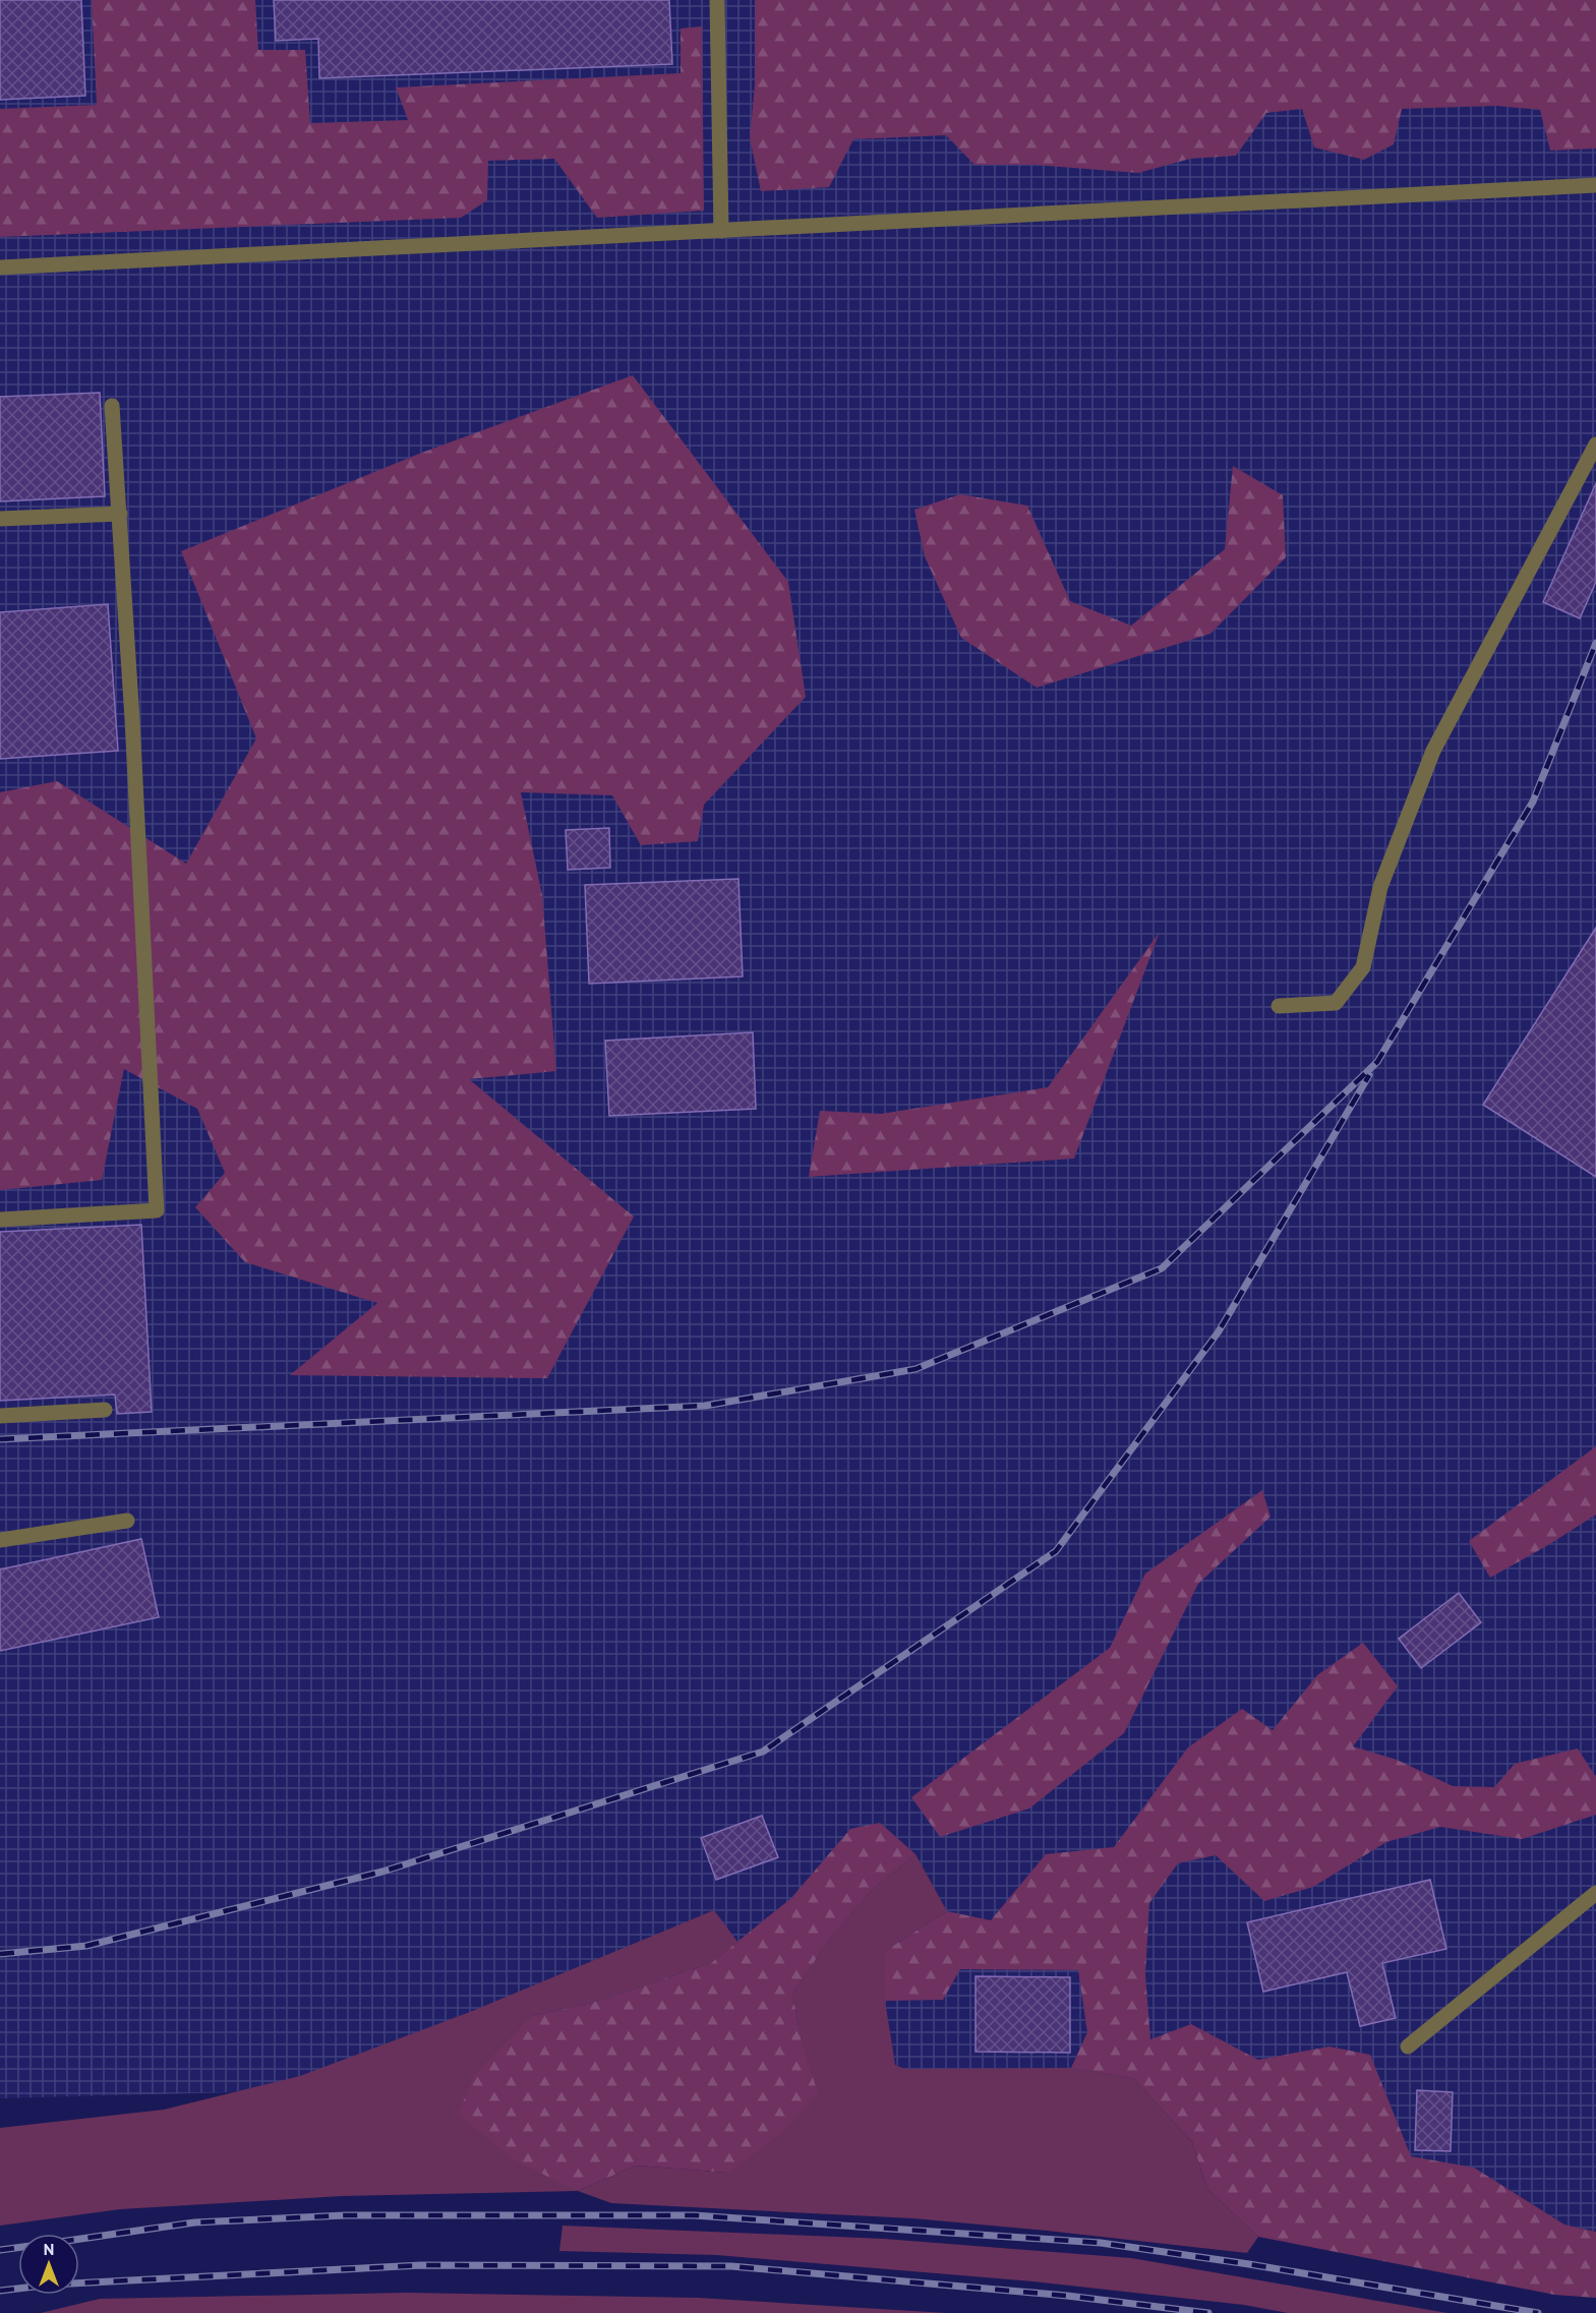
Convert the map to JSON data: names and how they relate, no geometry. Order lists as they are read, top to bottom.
{
  "north": "top"
}
